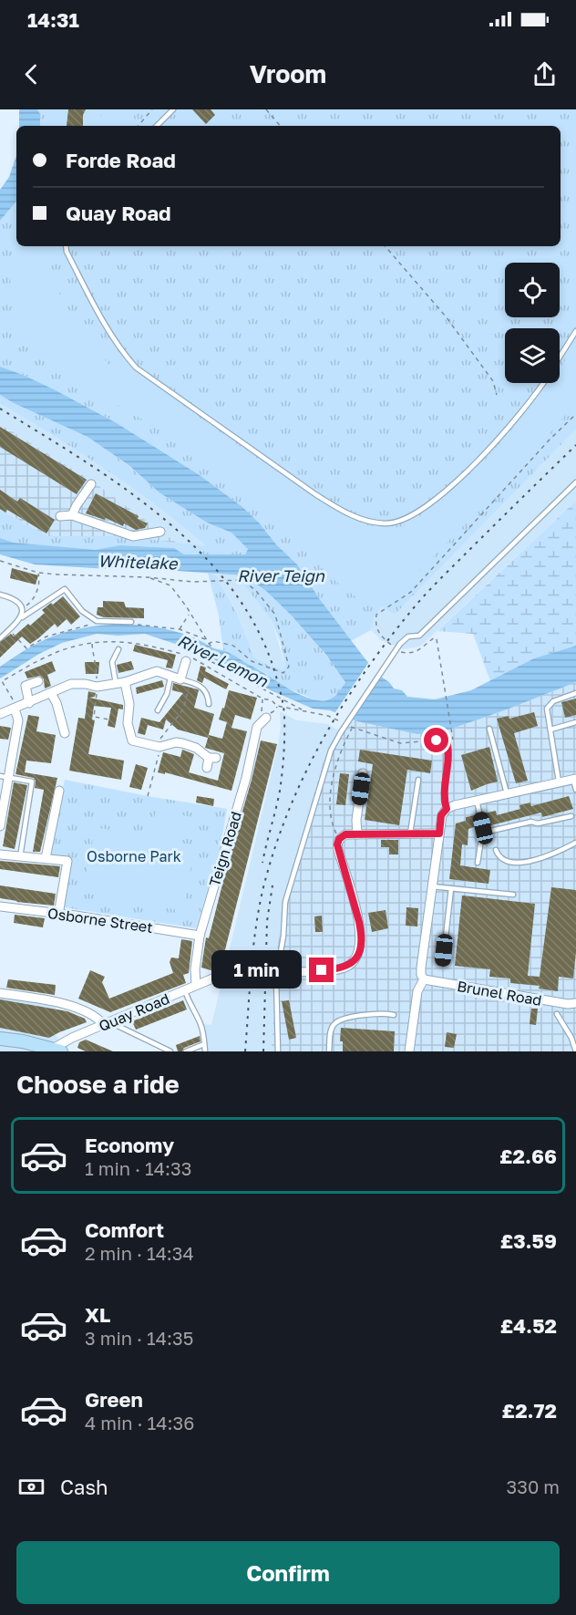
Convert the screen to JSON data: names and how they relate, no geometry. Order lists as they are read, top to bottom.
{
  "streets": {
    "street": [
      "Teign Road",
      "Osborne Street",
      "Brunel Road",
      "Quay Road"
    ]
  },
  "crossings": [
    ["Teign Road", "Osborne Street"],
    ["Teign Road", "Quay Road"]
  ],
  "water": ["Whitelake", "River Teign", "River Lemon"],
  "parks": ["Osborne Park"],
  "page": {
    "status": "14:31",
    "header": "Vroom",
    "banner": ["Forde Road", "Quay Road"],
    "bubble": "1 min",
    "heading": "Choose a ride",
    "list": [
      {
        "name": "Economy",
        "note": "1 min · 14:33",
        "value": "£2.66"
      },
      {
        "name": "Comfort",
        "note": "2 min · 14:34",
        "value": "£3.59"
      },
      {
        "name": "XL",
        "note": "3 min · 14:35",
        "value": "£4.52"
      },
      {
        "name": "Green",
        "note": "4 min · 14:36",
        "value": "£2.72"
      }
    ],
    "pay": ["Cash", "330 m"],
    "buttons": "Confirm"
  }
}
